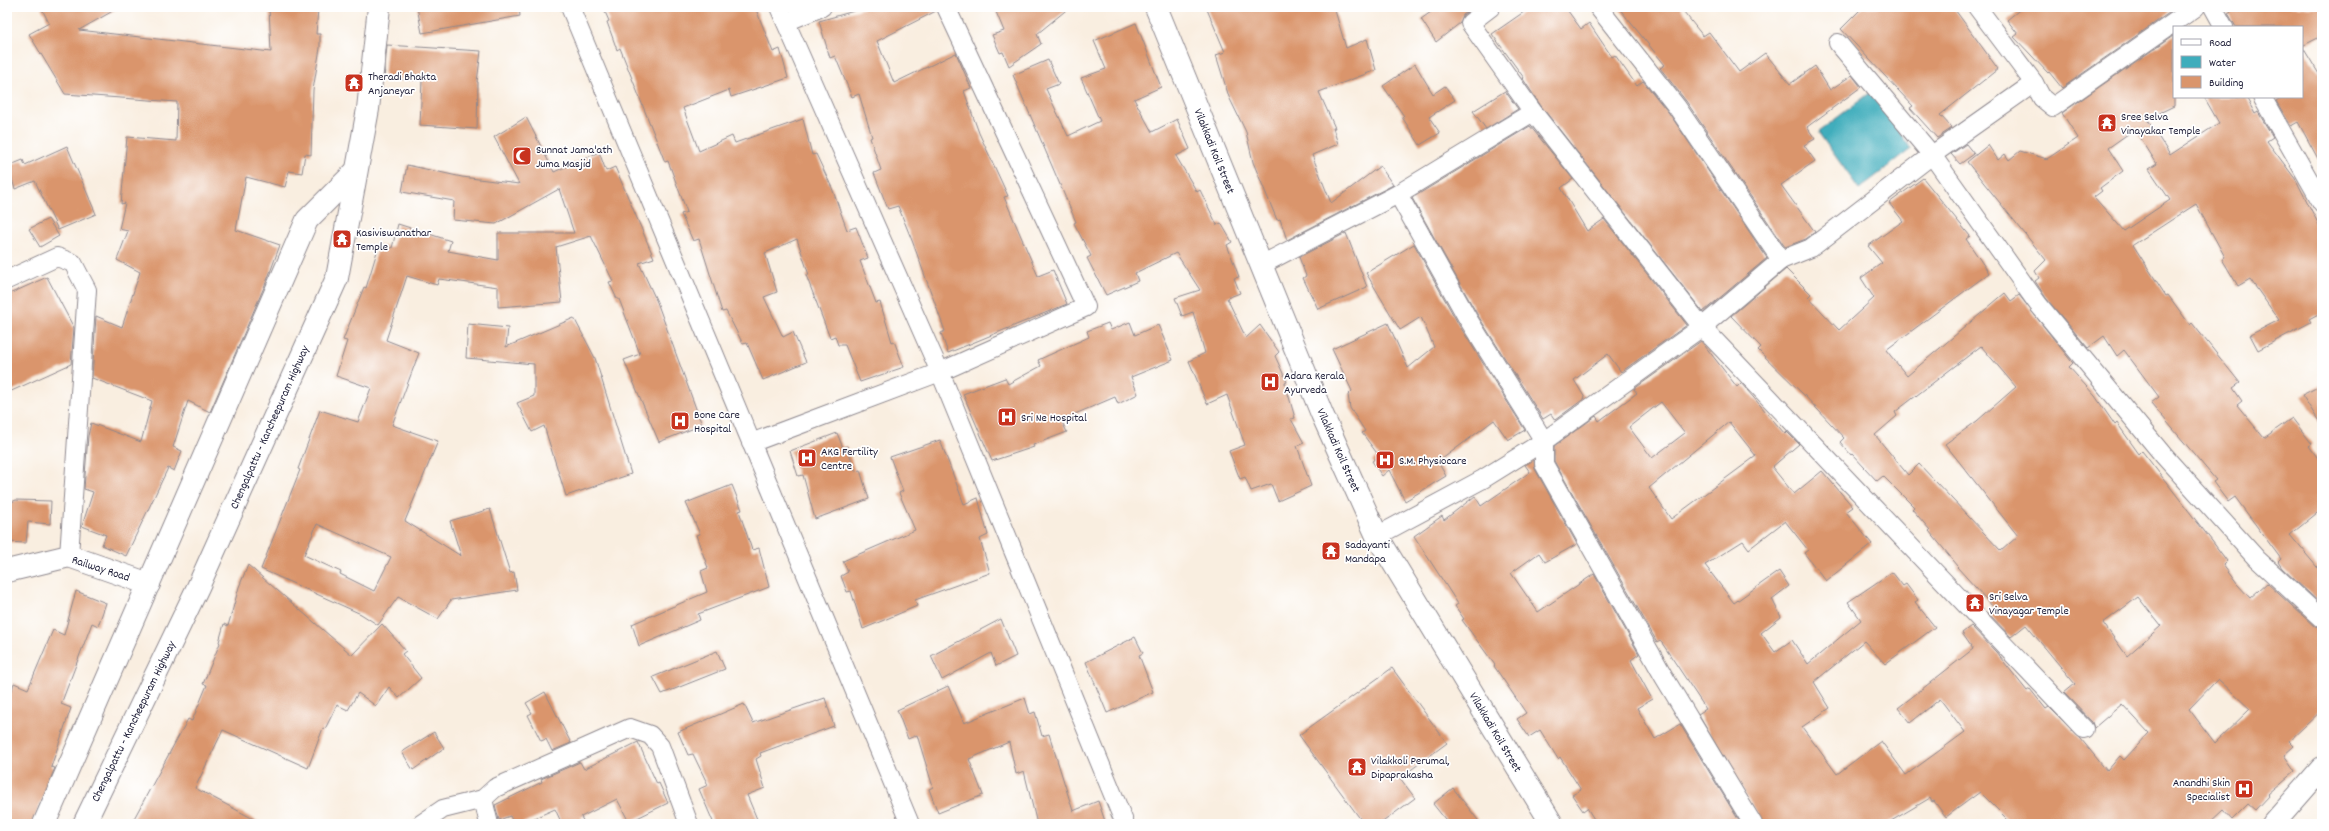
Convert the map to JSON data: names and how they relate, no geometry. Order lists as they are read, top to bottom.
{
  "streets": {
    "main road": ["Vilakkadi Koil Street", "Chengalpattu - Kancheepuram Highway", "Railway Road"]
  },
  "places": {
    "temple": [
      "Theradi Bhakta Anjaneyar",
      "Sree Selva Vinayakar Temple",
      "Kasiviswanathar Temple",
      "Sadayanti Mandapa",
      "Sri Selva Vinayagar Temple",
      "Vilakkoli Perumal, Dipaprakasha"
    ],
    "mosque": ["Sunnat Jama'ath Juma Masjid"],
    "hospital": [
      "Adara Kerala Ayurveda",
      "Sri Ne Hospital",
      "Bone Care Hospital",
      "AKG Fertility Centre",
      "S.M. Physiocare",
      "Anandhi Skin Specialist"
    ]
  },
  "legend": ["Road", "Water", "Building"]
}
